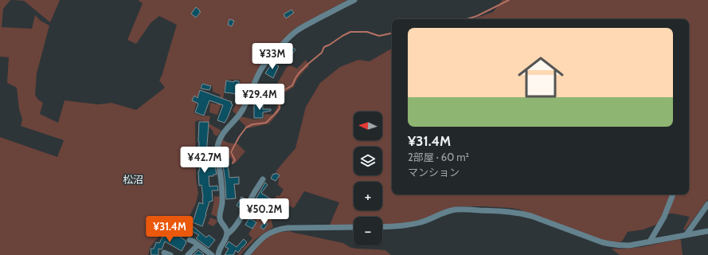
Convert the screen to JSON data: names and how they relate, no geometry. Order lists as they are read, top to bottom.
{
  "districts": ["松沼"],
  "north": "left",
  "page": {
    "list": [
      {
        "name": "¥31.4M",
        "note": "2部屋 · 60 m² · マンション"
      }
    ],
    "price": [
      "¥33M",
      "¥29.4M",
      "¥42.7M",
      "¥50.2M",
      "¥31.4M"
    ],
    "map_buttons": ["+", "−"]
  }
}
